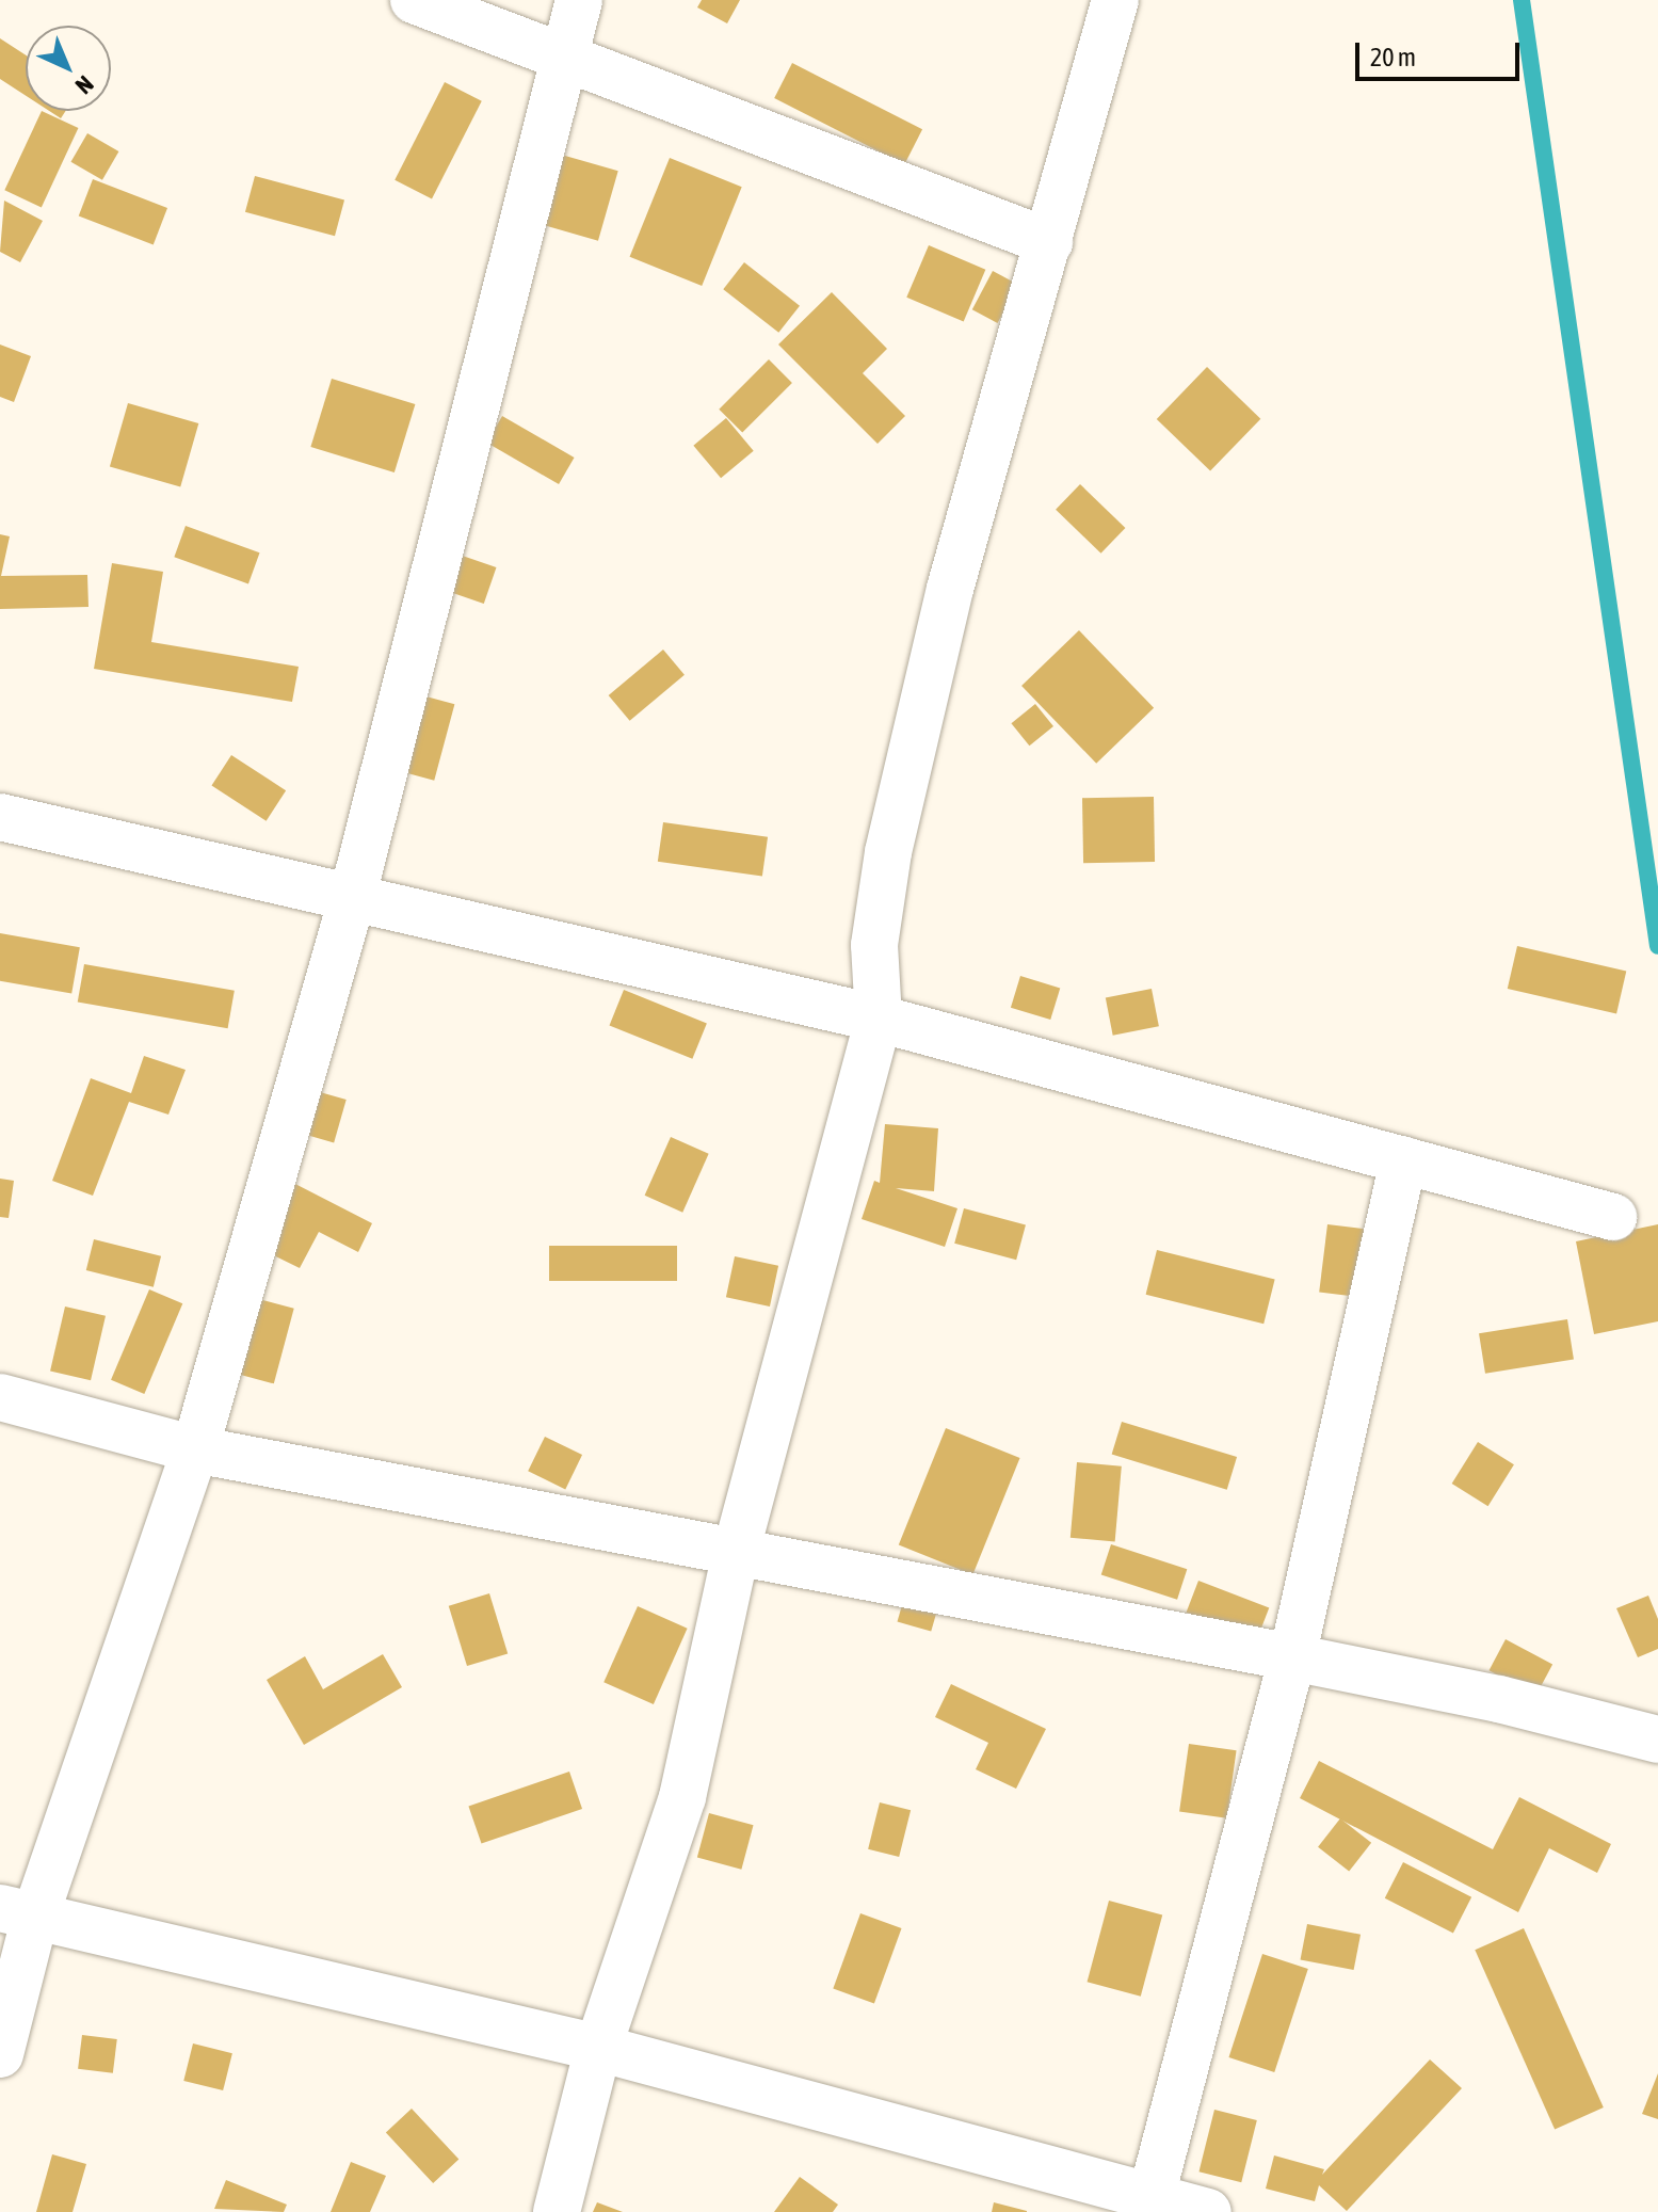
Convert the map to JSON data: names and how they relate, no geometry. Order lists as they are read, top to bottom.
{
  "scale_bar": "20 m",
  "north": "bottom right"
}
